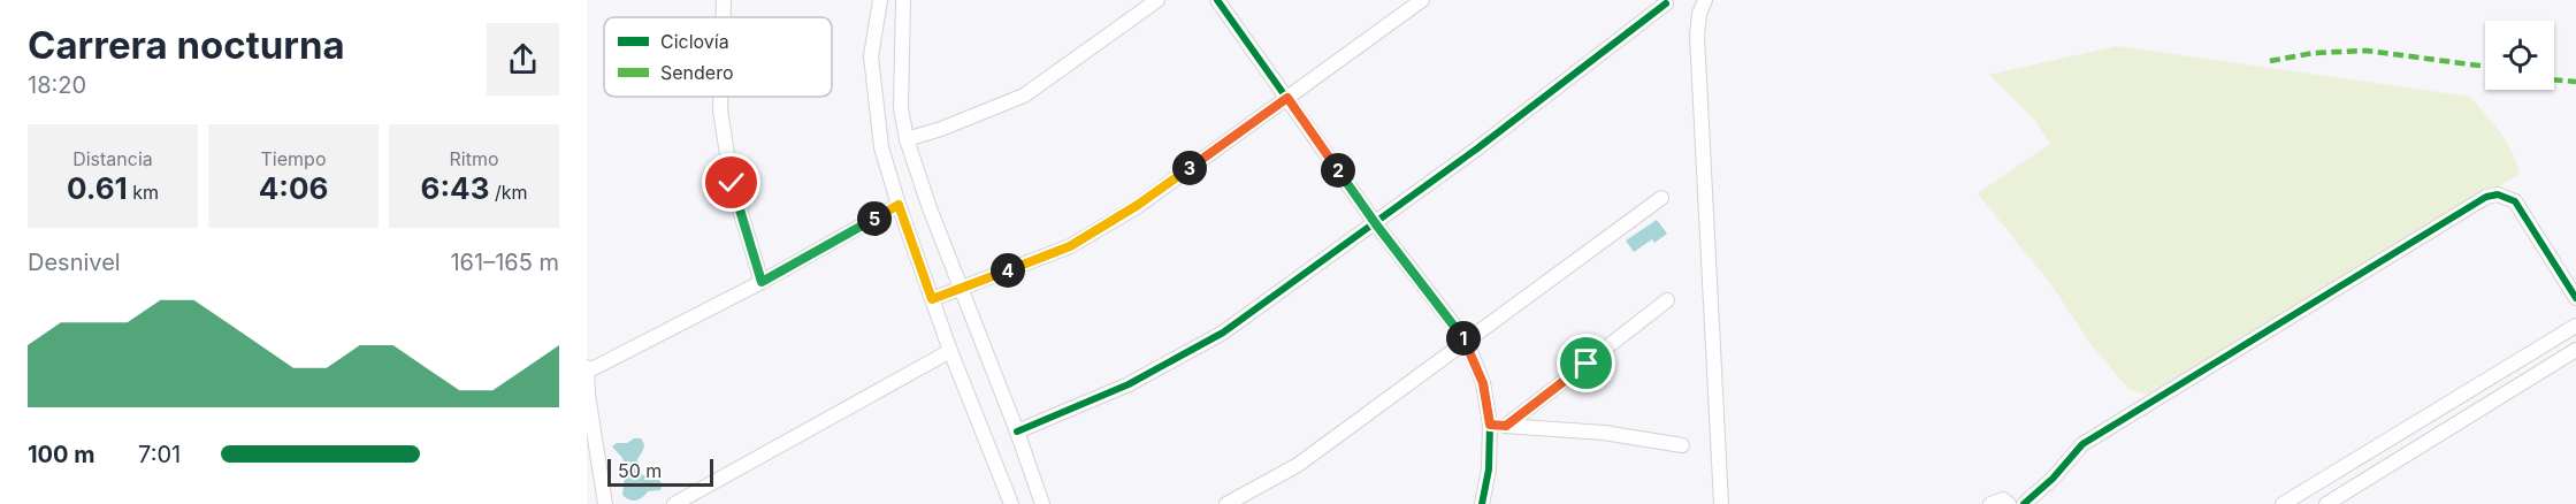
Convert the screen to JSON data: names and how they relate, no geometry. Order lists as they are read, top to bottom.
{
  "legend": ["Ciclovía", "Sendero"],
  "scale_bar": "50 m",
  "page": {
    "heading": ["Carrera nocturna", "18:20"],
    "stats": [
      ["Distancia", "0.61 km"],
      ["Tiempo", "4:06"],
      ["Ritmo", "6:43 /km"]
    ],
    "pins": [
      "3",
      "2",
      "5",
      "4",
      "1"
    ],
    "chart": ["Desnivel", "161–165 m"],
    "list": [
      {
        "name": "100 m",
        "note": "7:01"
      }
    ],
    "scale": "50 m"
  }
}
